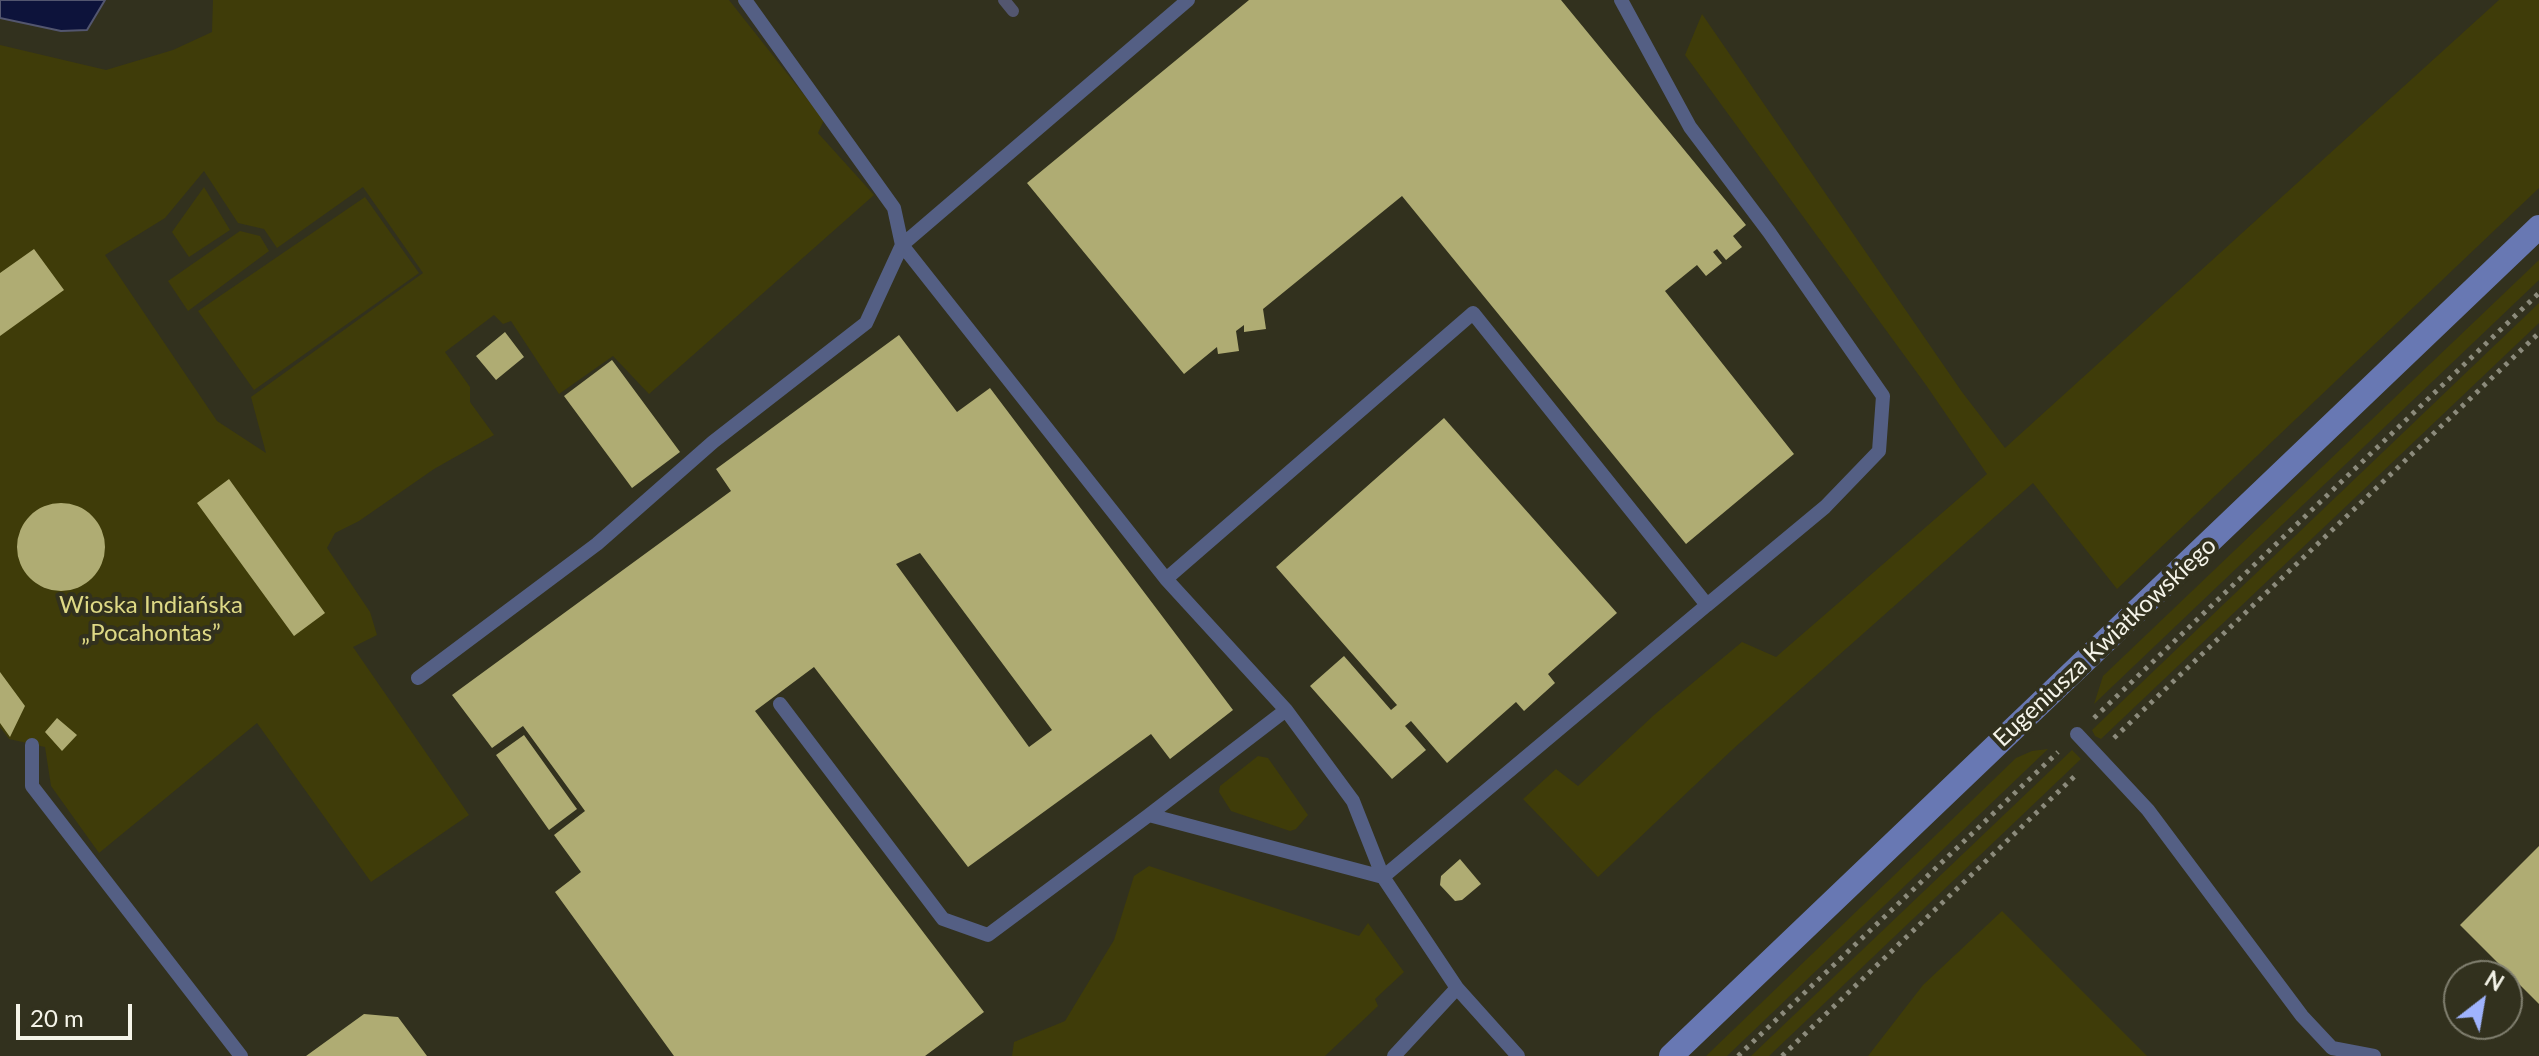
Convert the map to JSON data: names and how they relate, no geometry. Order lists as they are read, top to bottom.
{
  "streets": {
    "main road": ["Eugeniusza Kwiatkowskiego"]
  },
  "parks": ["Wioska Indiańska „Pocahontas”"],
  "scale_bar": "20 m",
  "north": "top right"
}
